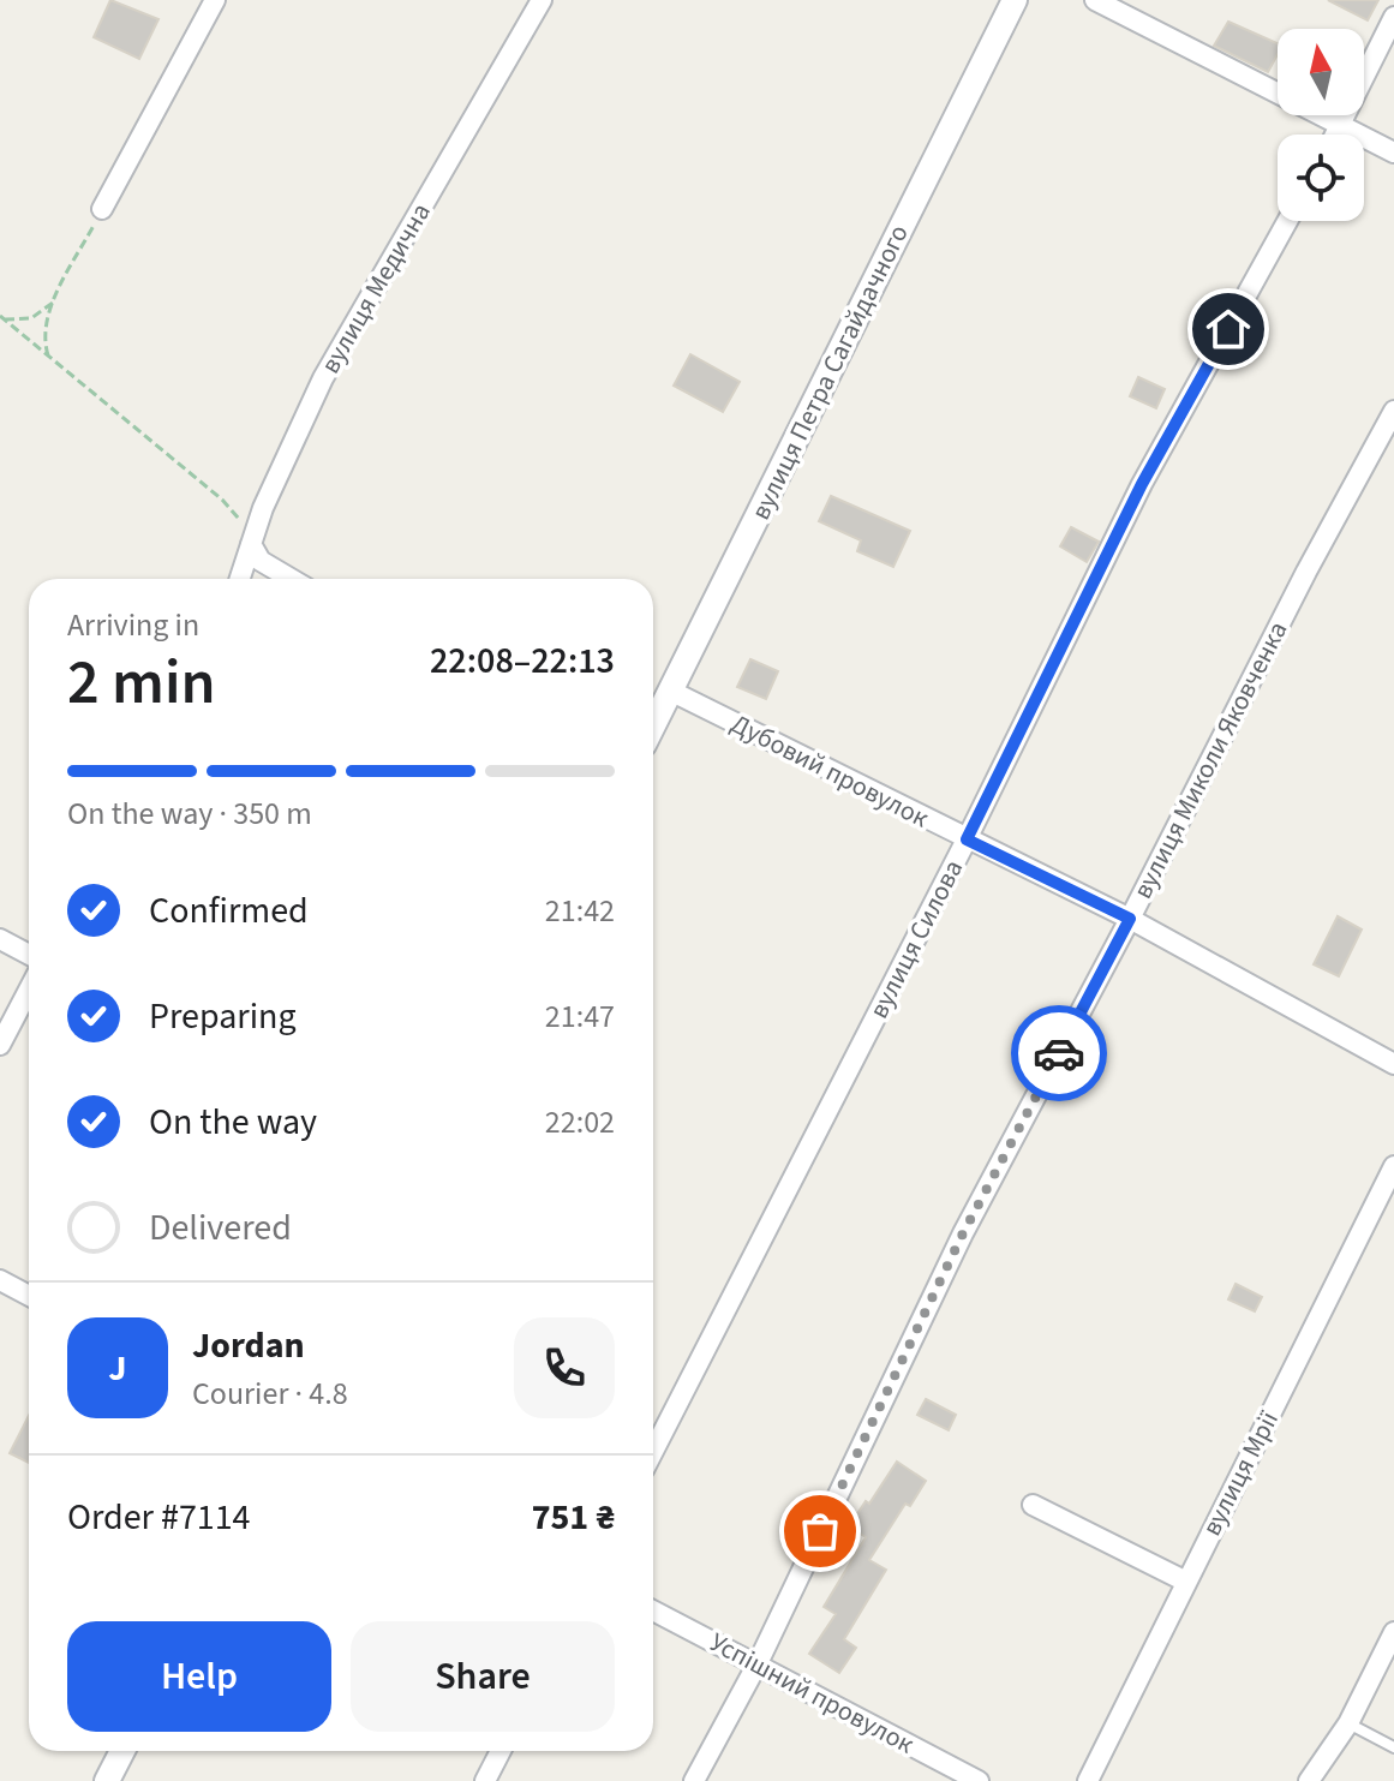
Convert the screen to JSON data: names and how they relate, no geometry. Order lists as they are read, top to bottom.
{
  "streets": {
    "street": [
      "вулиця Медична",
      "вулиця Петра Сагайдачного",
      "вулиця Миколи Яковченка",
      "Дубовий провулок",
      "вулиця Силова",
      "вулиця Мрії",
      "Успішний провулок"
    ]
  },
  "crossings": [
    ["вулиця Петра Сагайдачного", "Дубовий провулок"],
    ["вулиця Миколи Яковченка", "Дубовий провулок"],
    ["вулиця Миколи Яковченка", "Успішний провулок"],
    ["Дубовий провулок", "вулиця Силова"]
  ],
  "north": "top",
  "page": {
    "heading": ["2 min", "Arriving in", "22:08–22:13"],
    "panel": [
      "Jordan",
      "Courier · 4.8",
      "Order #7114",
      "751 ₴"
    ],
    "bar": "On the way · 350 m",
    "list": [
      ["Confirmed", "21:42"],
      ["Preparing", "21:47"],
      ["On the way", "22:02"],
      "Delivered"
    ],
    "round": "J",
    "buttons": ["Help", "Share"]
  }
}
